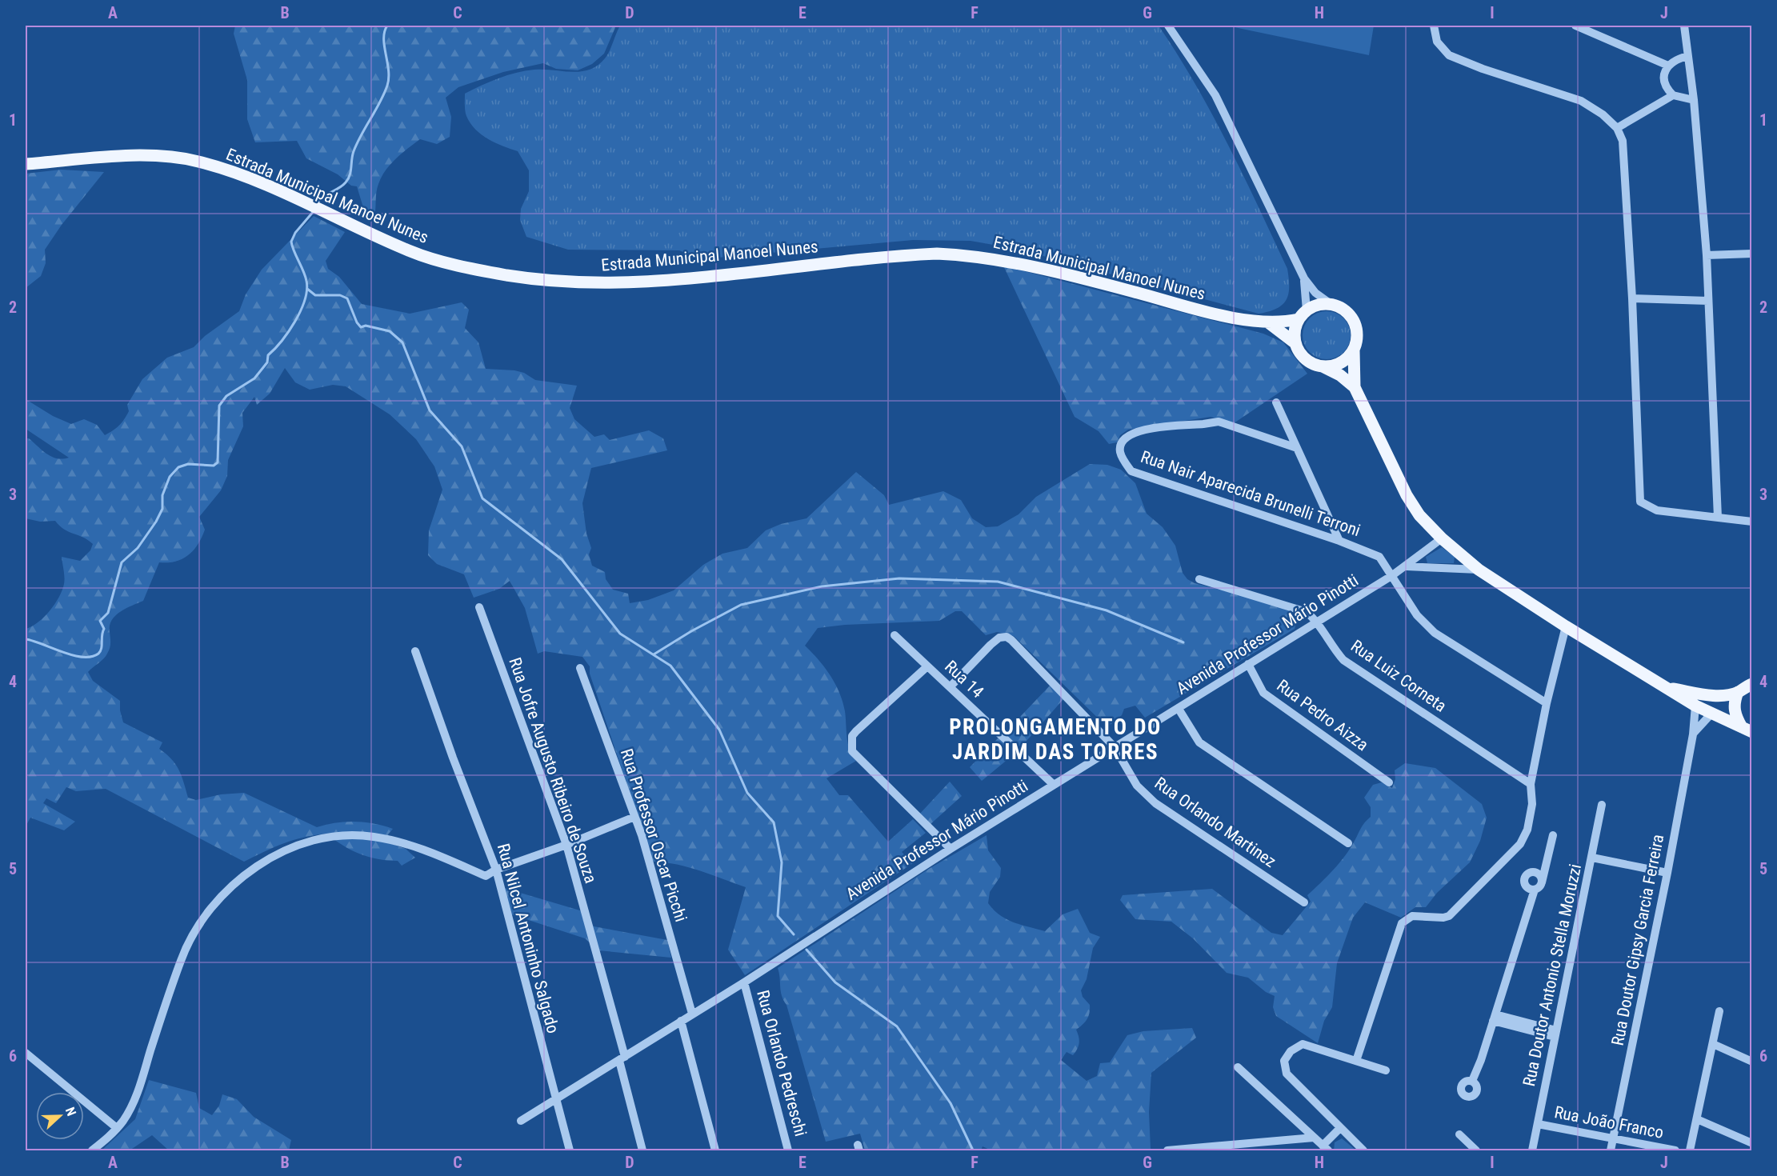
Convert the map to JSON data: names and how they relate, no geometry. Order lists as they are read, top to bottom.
{
  "streets": {
    "main road": ["Estrada Municipal Manoel Nunes"],
    "street": [
      "Rua Nair Aparecida Brunelli Terroni",
      "Avenida Professor Mário Pinotti",
      "Rua Luiz Corneta",
      "Rua 14",
      "Rua Pedro Aizza",
      "Rua Jofre Augusto Ribeiro de Souza",
      "Rua Orlando Martinez",
      "Rua Professor Oscar Picchi",
      "Rua Nilcel Antoninho Salgado",
      "Rua Doutor Gipsy Garcia Ferreira",
      "Rua Doutor Antonio Stella Moruzzi",
      "Rua Orlando Pedreschi",
      "Rua João Franco"
    ]
  },
  "crossings": [
    ["Rua Nair Aparecida Brunelli Terroni", "Avenida Professor Mário Pinotti"],
    ["Avenida Professor Mário Pinotti", "Rua Luiz Corneta"],
    ["Avenida Professor Mário Pinotti", "Rua 14"],
    ["Avenida Professor Mário Pinotti", "Rua Pedro Aizza"],
    ["Avenida Professor Mário Pinotti", "Rua Jofre Augusto Ribeiro de Souza"],
    ["Avenida Professor Mário Pinotti", "Rua Orlando Martinez"],
    ["Avenida Professor Mário Pinotti", "Rua Professor Oscar Picchi"],
    ["Avenida Professor Mário Pinotti", "Rua Nilcel Antoninho Salgado"],
    ["Avenida Professor Mário Pinotti", "Rua Orlando Pedreschi"],
    ["Rua 14", "Rua Orlando Martinez"],
    ["Rua Doutor Gipsy Garcia Ferreira", "Rua João Franco"],
    ["Rua Doutor Antonio Stella Moruzzi", "Rua João Franco"]
  ],
  "districts": ["PROLONGAMENTO DO JARDIM DAS TORRES"],
  "north": "right",
  "grid": {
    "columns": [
      "A",
      "B",
      "C",
      "D",
      "E",
      "F",
      "G",
      "H",
      "I",
      "J"
    ],
    "rows": [
      "1",
      "2",
      "3",
      "4",
      "5",
      "6"
    ]
  }
}
